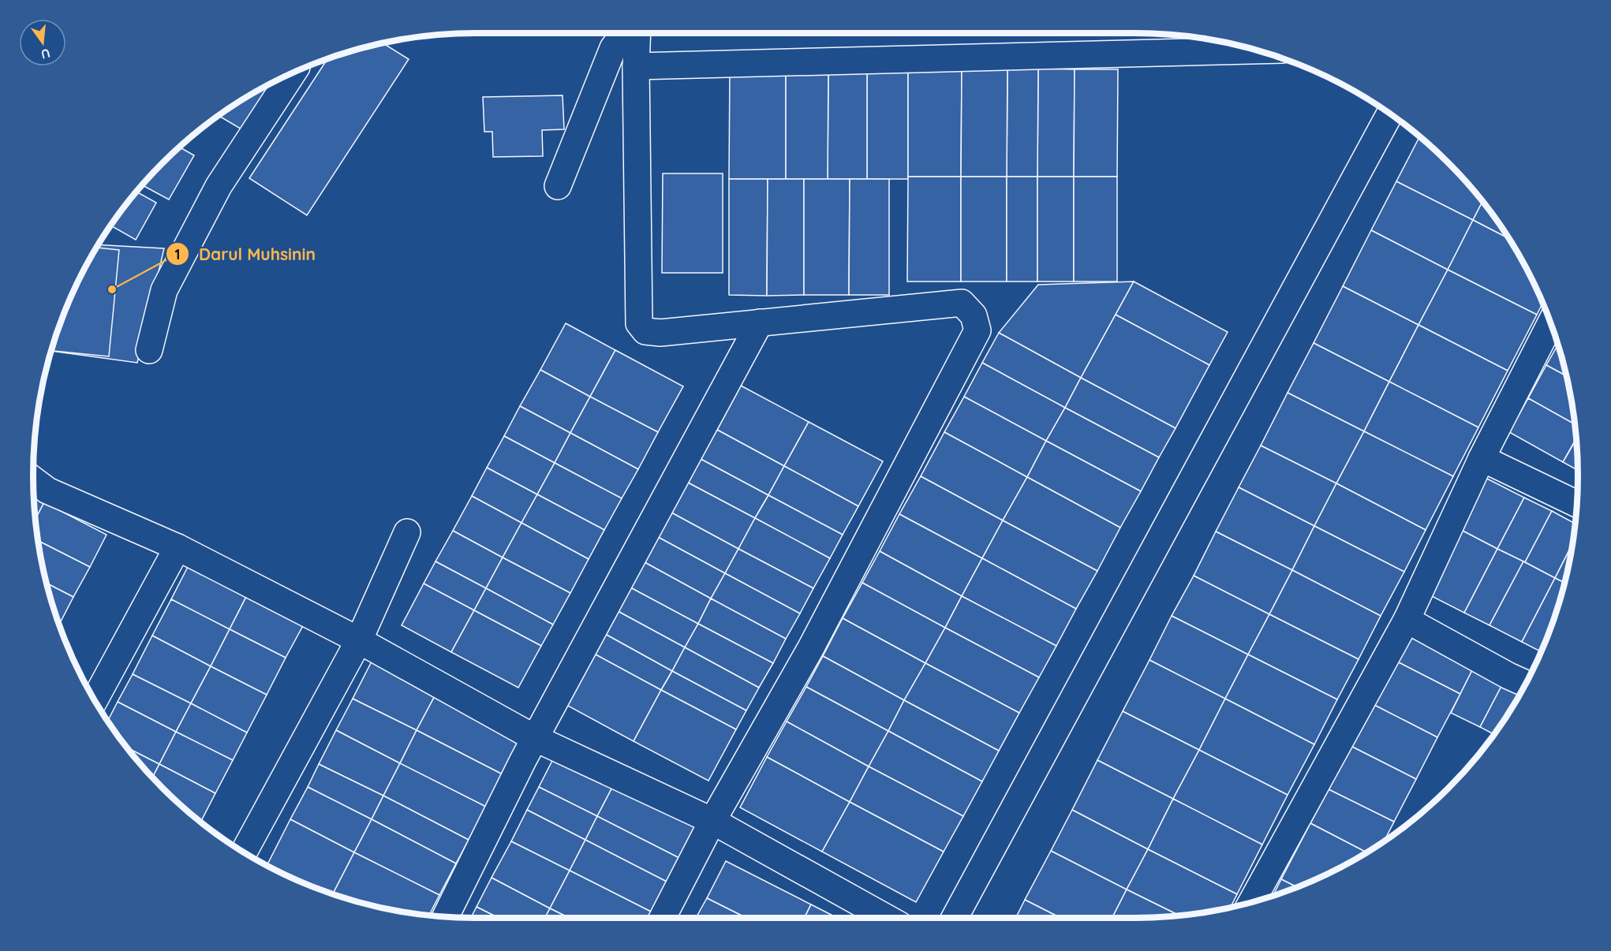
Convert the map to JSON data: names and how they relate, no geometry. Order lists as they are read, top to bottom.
{
  "places": ["Darul Muhsinin"],
  "north": "bottom"
}
